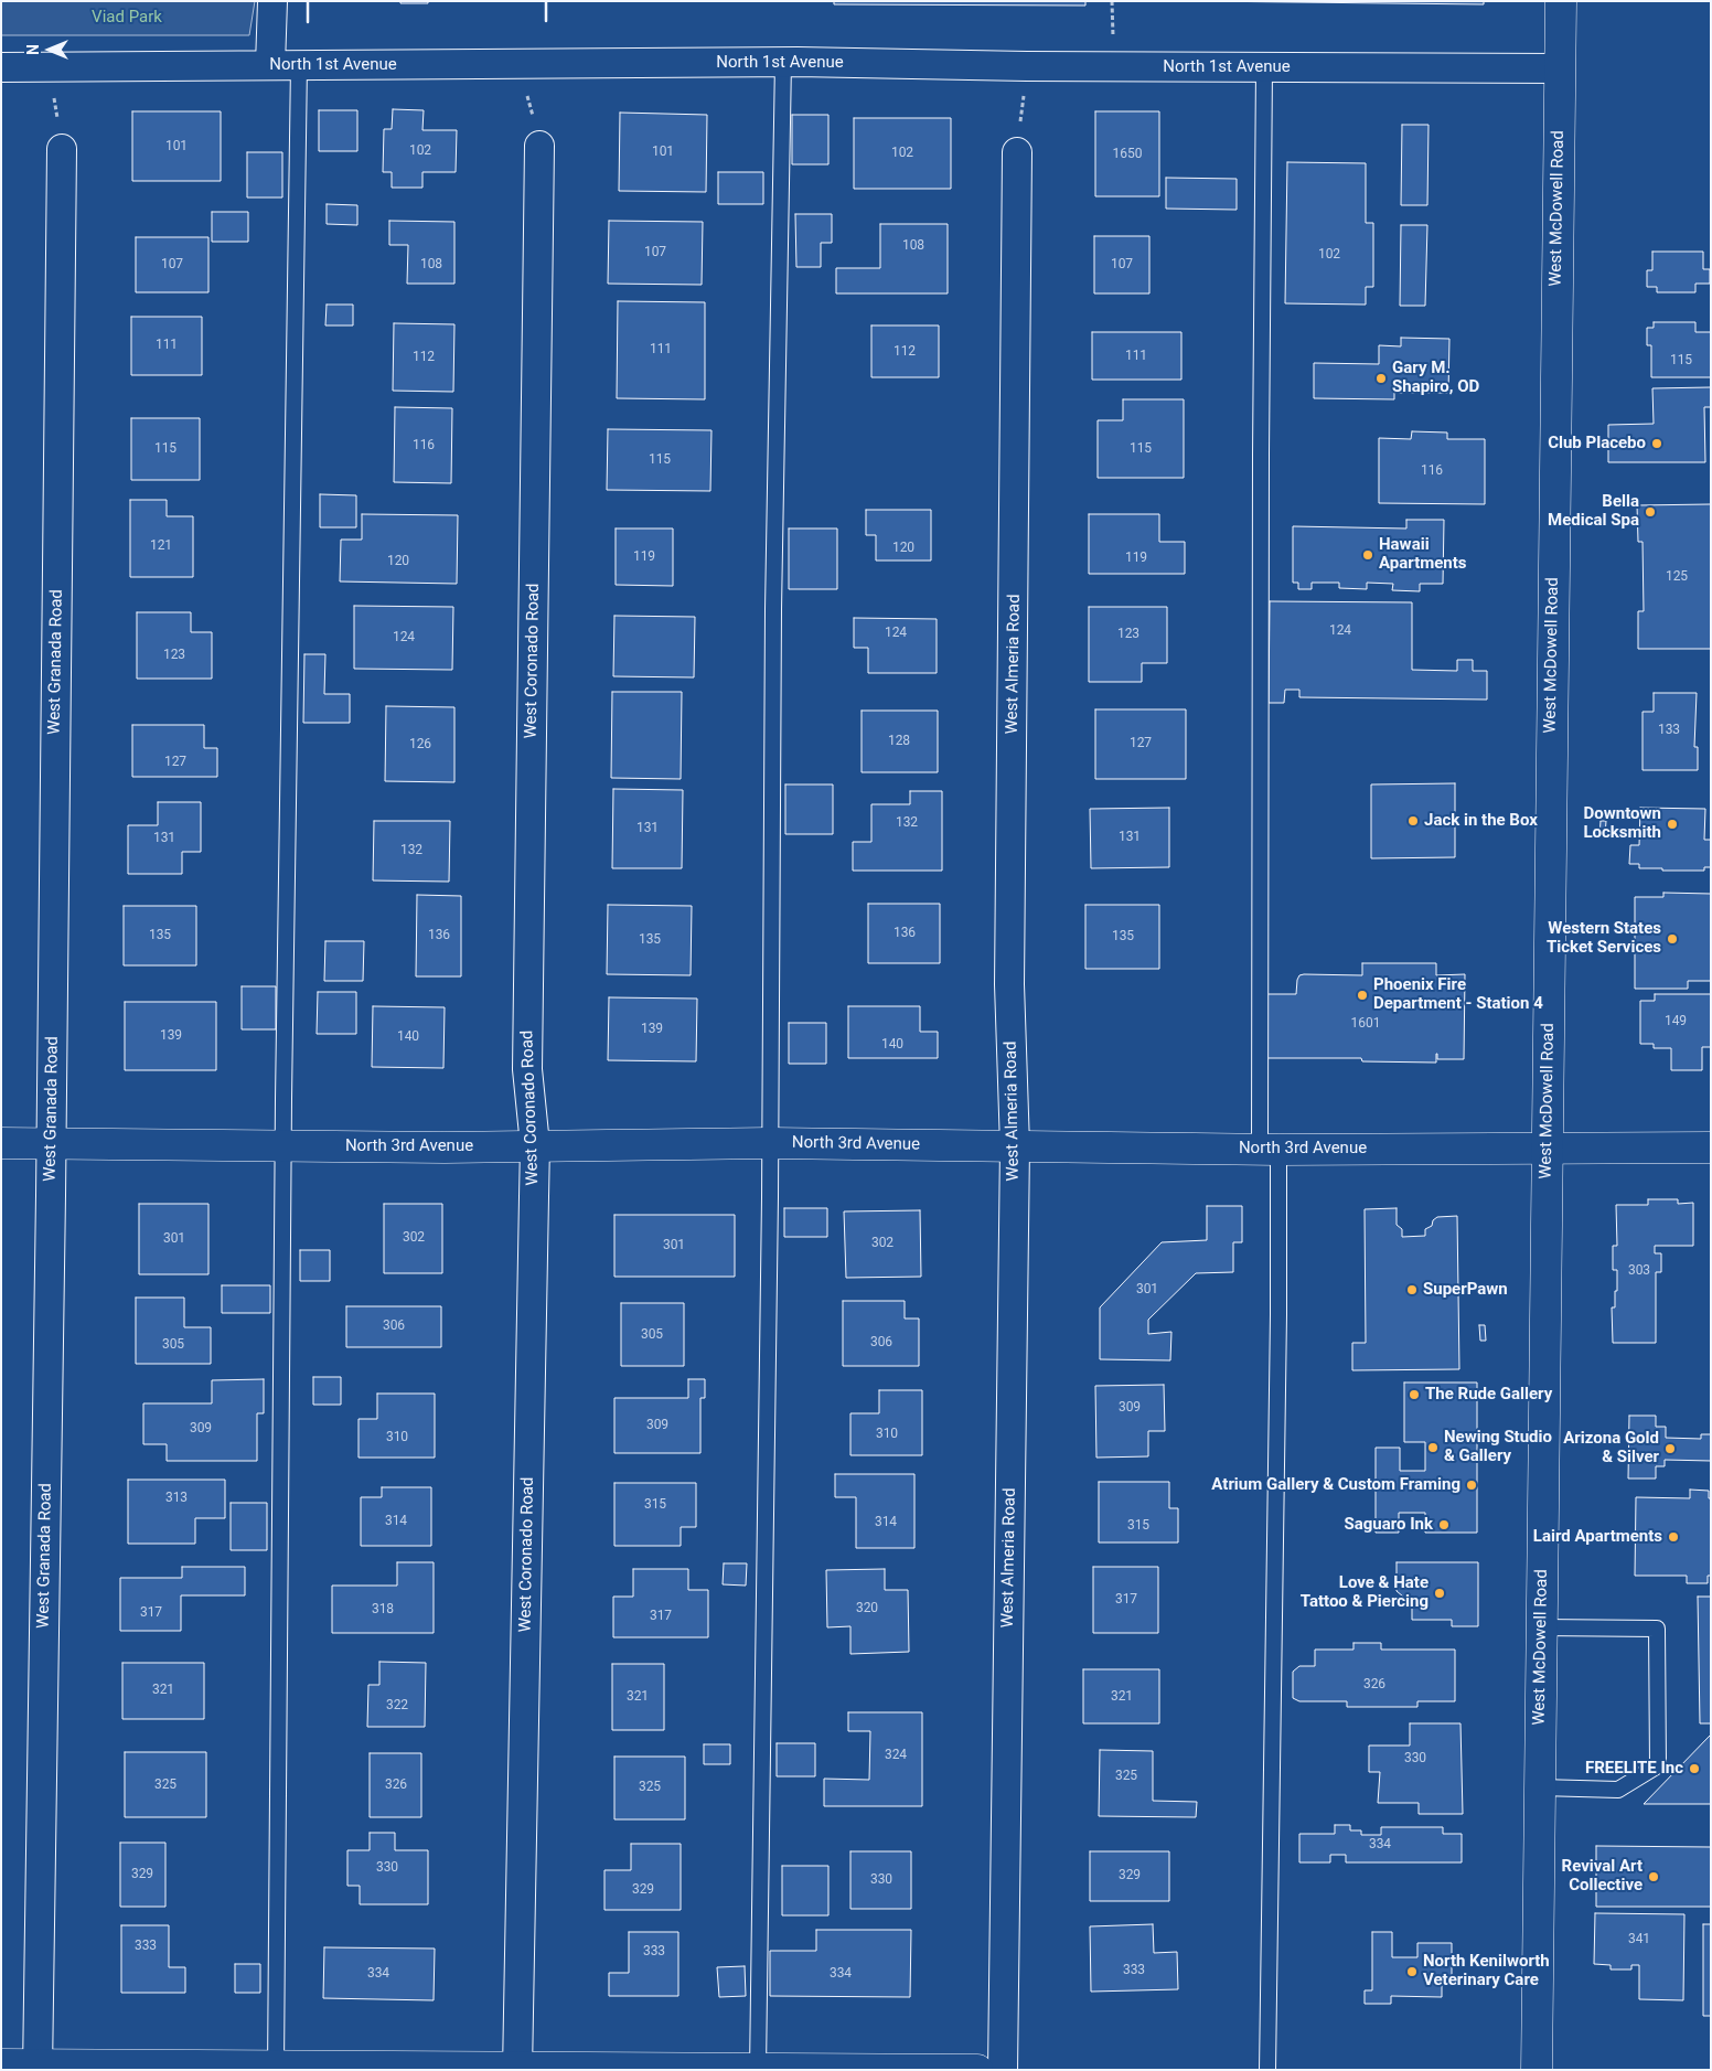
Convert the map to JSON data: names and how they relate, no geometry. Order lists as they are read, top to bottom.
{
  "streets": {
    "street": [
      "North 1st Avenue",
      "West McDowell Road",
      "West Coronado Road",
      "West Granada Road",
      "West Almeria Road",
      "North 3rd Avenue"
    ]
  },
  "crossings": [
    ["North 1st Avenue", "West McDowell Road"],
    ["West McDowell Road", "North 3rd Avenue"],
    ["West Coronado Road", "North 3rd Avenue"],
    ["West Granada Road", "North 3rd Avenue"],
    ["West Almeria Road", "North 3rd Avenue"]
  ],
  "parks": ["Viad Park"],
  "places": [
    "Gary M. Shapiro, OD",
    "Club Placebo",
    "Bella Medical Spa",
    "Hawaii Apartments",
    "Jack in the Box",
    "Downtown Locksmith",
    "Western States Ticket Services",
    "Phoenix Fire Department - Station 4",
    "SuperPawn",
    "The Rude Gallery",
    "Newing Studio & Gallery",
    "Arizona Gold & Silver",
    "Atrium Gallery & Custom Framing",
    "Saguaro Ink",
    "Laird Apartments",
    "Love & Hate Tattoo & Piercing",
    "FREELITE Inc",
    "Revival Art Collective",
    "North Kenilworth Veterinary Care"
  ],
  "house_numbers": [
    "101",
    "102",
    "101",
    "102",
    "1650",
    "108",
    "107",
    "102",
    "107",
    "108",
    "107",
    "111",
    "111",
    "112",
    "111",
    "112",
    "115",
    "116",
    "115",
    "115",
    "115",
    "116",
    "121",
    "120",
    "119",
    "119",
    "120",
    "125",
    "124",
    "124",
    "123",
    "124",
    "123",
    "133",
    "128",
    "127",
    "126",
    "127",
    "132",
    "131",
    "131",
    "131",
    "132",
    "136",
    "135",
    "136",
    "135",
    "135",
    "149",
    "1601",
    "139",
    "139",
    "140",
    "140",
    "302",
    "301",
    "302",
    "301",
    "303",
    "301",
    "306",
    "305",
    "306",
    "305",
    "309",
    "309",
    "309",
    "310",
    "310",
    "313",
    "315",
    "314",
    "314",
    "315",
    "317",
    "320",
    "318",
    "317",
    "317",
    "326",
    "321",
    "321",
    "321",
    "322",
    "324",
    "330",
    "325",
    "325",
    "326",
    "325",
    "334",
    "330",
    "329",
    "329",
    "330",
    "329",
    "341",
    "333",
    "333",
    "333",
    "334",
    "334"
  ],
  "north": "left"
}
